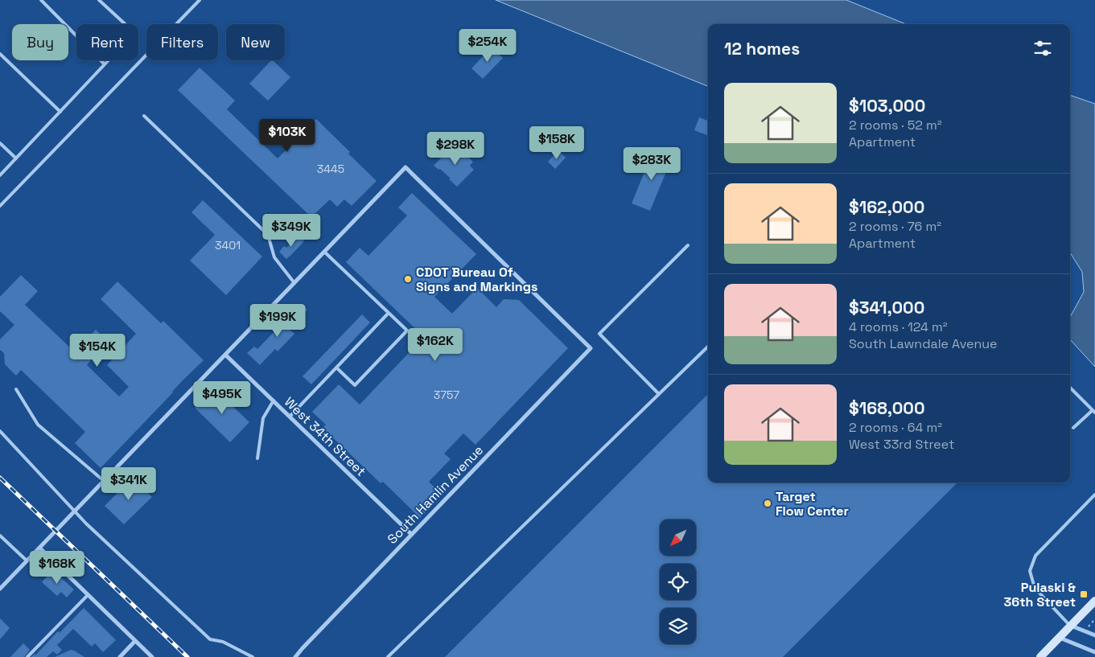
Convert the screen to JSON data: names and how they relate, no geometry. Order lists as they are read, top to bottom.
{
  "streets": {
    "street": ["West 34th Street", "South Hamlin Avenue"]
  },
  "crossings": [
    ["West 34th Street", "South Hamlin Avenue"]
  ],
  "places": {
    "other": ["CDOT Bureau Of Signs and Markings", "Target Flow Center"],
    "transit": ["Pulaski & 36th Street"]
  },
  "house_numbers": ["3445", "3401", "3757"],
  "north": "bottom left",
  "page": {
    "chip": [
      "Buy",
      "Rent",
      "Filters",
      "New"
    ],
    "heading": "12 homes",
    "price": [
      "$254K",
      "$103K",
      "$158K",
      "$298K",
      "$283K",
      "$349K",
      "$199K",
      "$162K",
      "$154K",
      "$495K",
      "$341K",
      "$168K"
    ],
    "list": [
      {
        "name": "$103,000",
        "note": "2 rooms · 52 m² · Apartment"
      },
      {
        "name": "$162,000",
        "note": "2 rooms · 76 m² · Apartment"
      },
      {
        "name": "$341,000",
        "note": "4 rooms · 124 m² · South Lawndale Avenue"
      },
      {
        "name": "$168,000",
        "note": "2 rooms · 64 m² · West 33rd Street"
      }
    ]
  }
}
